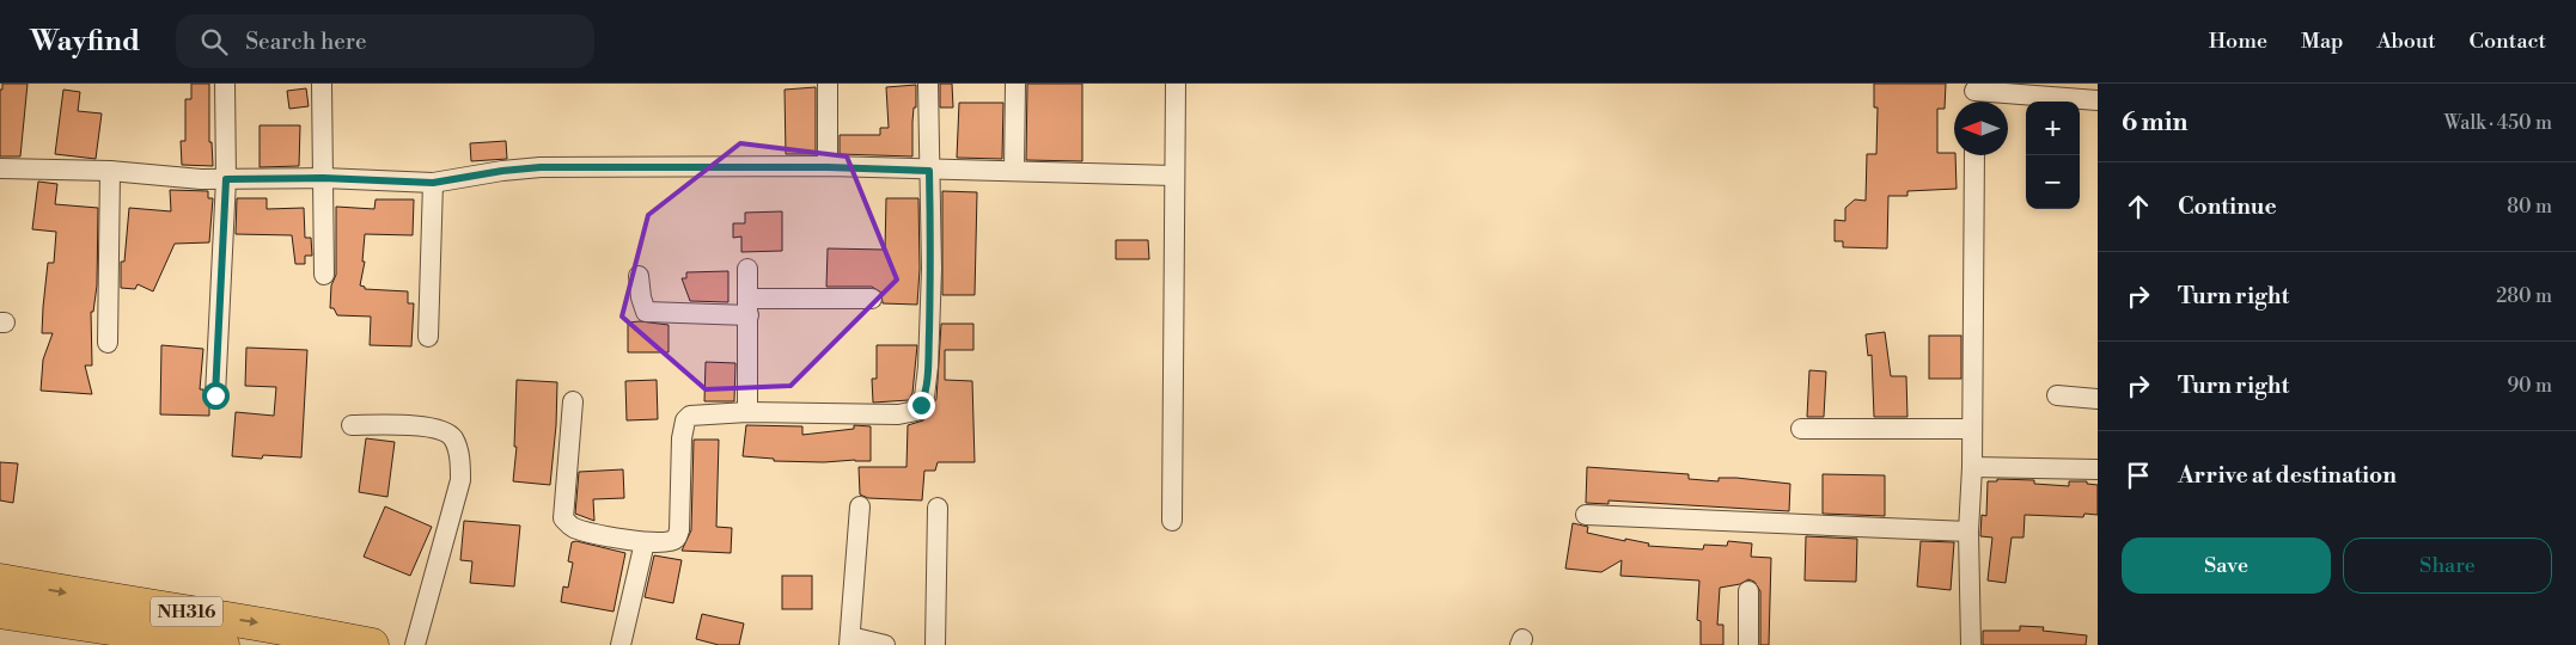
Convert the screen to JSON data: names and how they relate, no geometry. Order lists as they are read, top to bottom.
{
  "streets": {
    "highway": ["NH316"]
  },
  "north": "left",
  "page": {
    "header": "Wayfind",
    "search": "Search here",
    "nav": [
      "Home",
      "Map",
      "About",
      "Contact"
    ],
    "heading": ["6 min", "Walk · 450 m"],
    "map_buttons": ["+", "−"],
    "list": [
      ["Continue", "80 m"],
      ["Turn right", "280 m"],
      ["Turn right", "90 m"],
      "Arrive at destination"
    ],
    "buttons": ["Save", "Share"]
  }
}
